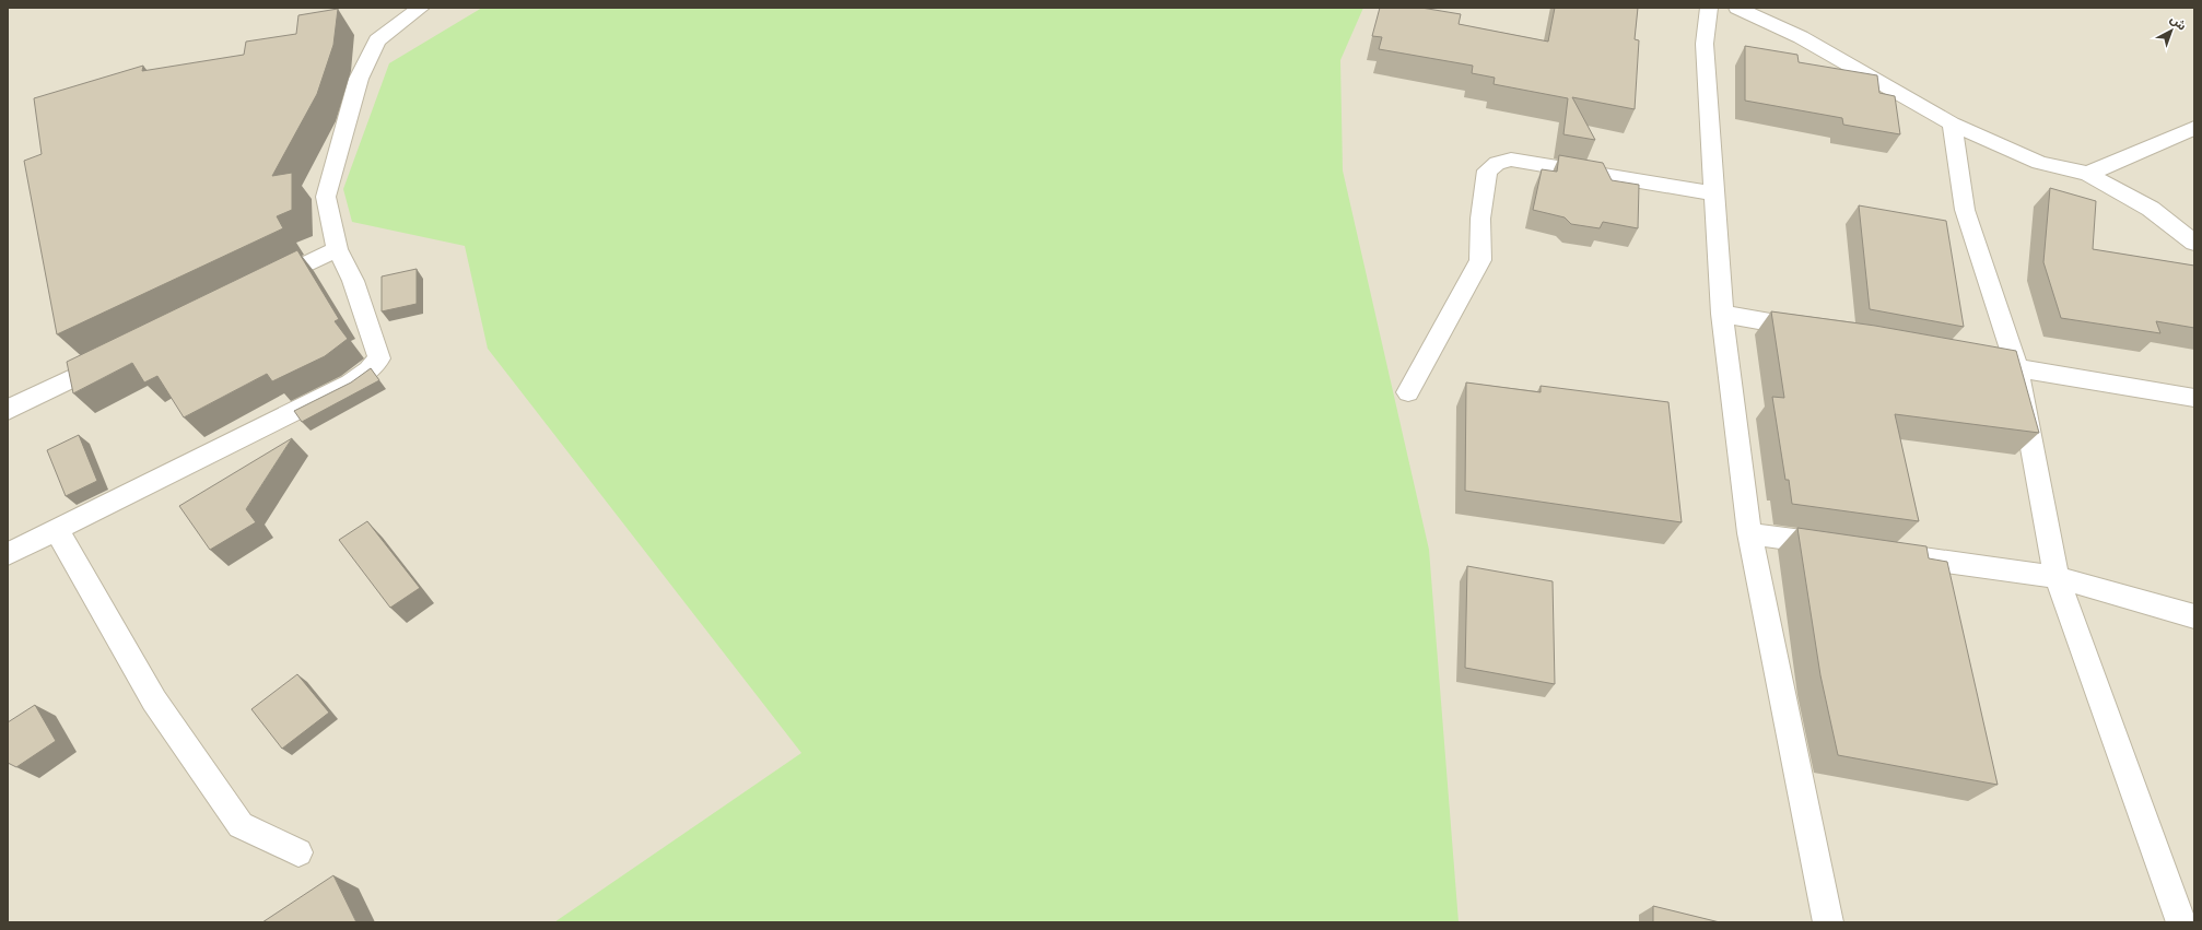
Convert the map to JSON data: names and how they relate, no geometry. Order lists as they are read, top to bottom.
{
  "north": "top right"
}
